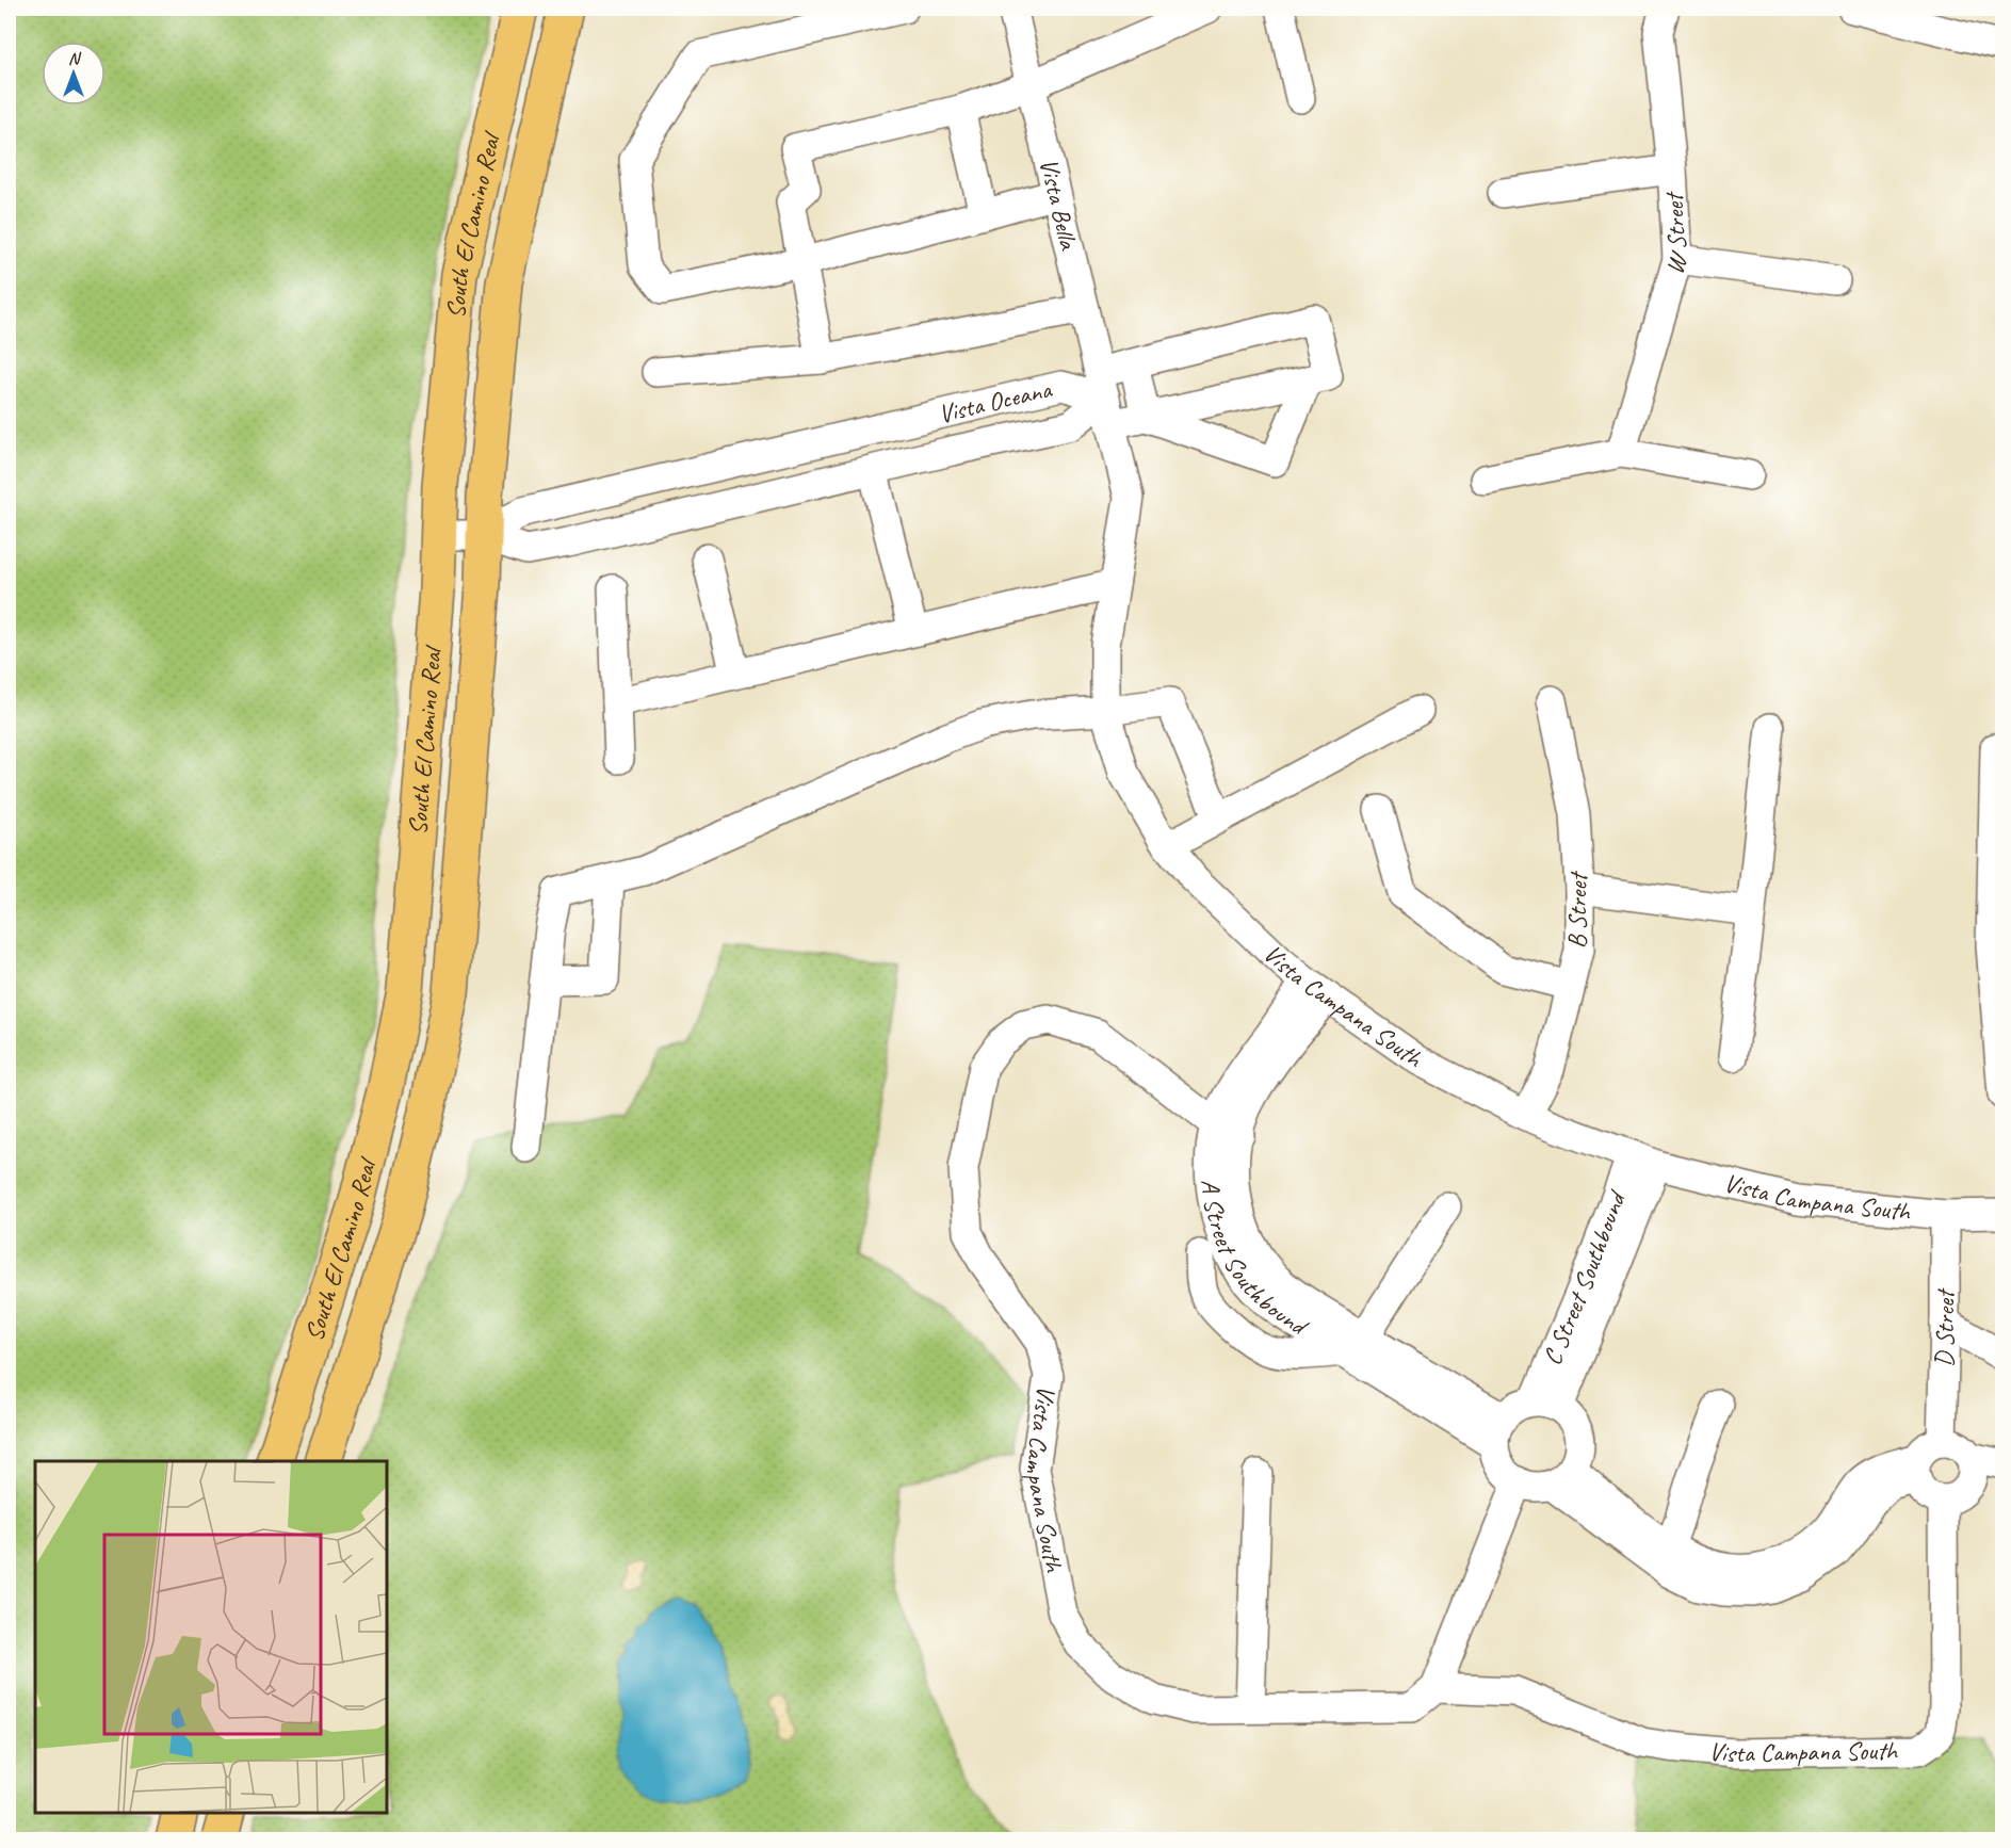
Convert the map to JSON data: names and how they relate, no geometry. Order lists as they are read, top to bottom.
{
  "streets": {
    "main road": ["South El Camino Real"],
    "street": [
      "Vista Bella",
      "W Street",
      "Vista Oceana",
      "B Street",
      "Vista Campana South",
      "C Street Southbound",
      "D Street"
    ]
  },
  "crossings": [
    ["Vista Bella", "Vista Oceana"],
    ["Vista Bella", "Vista Campana South"],
    ["South El Camino Real", "Vista Oceana"],
    ["Vista Oceana", "Vista Campana South"],
    ["B Street", "Vista Campana South"],
    ["Vista Campana South", "C Street Southbound"],
    ["Vista Campana South", "D Street"]
  ],
  "north": "top"
}
